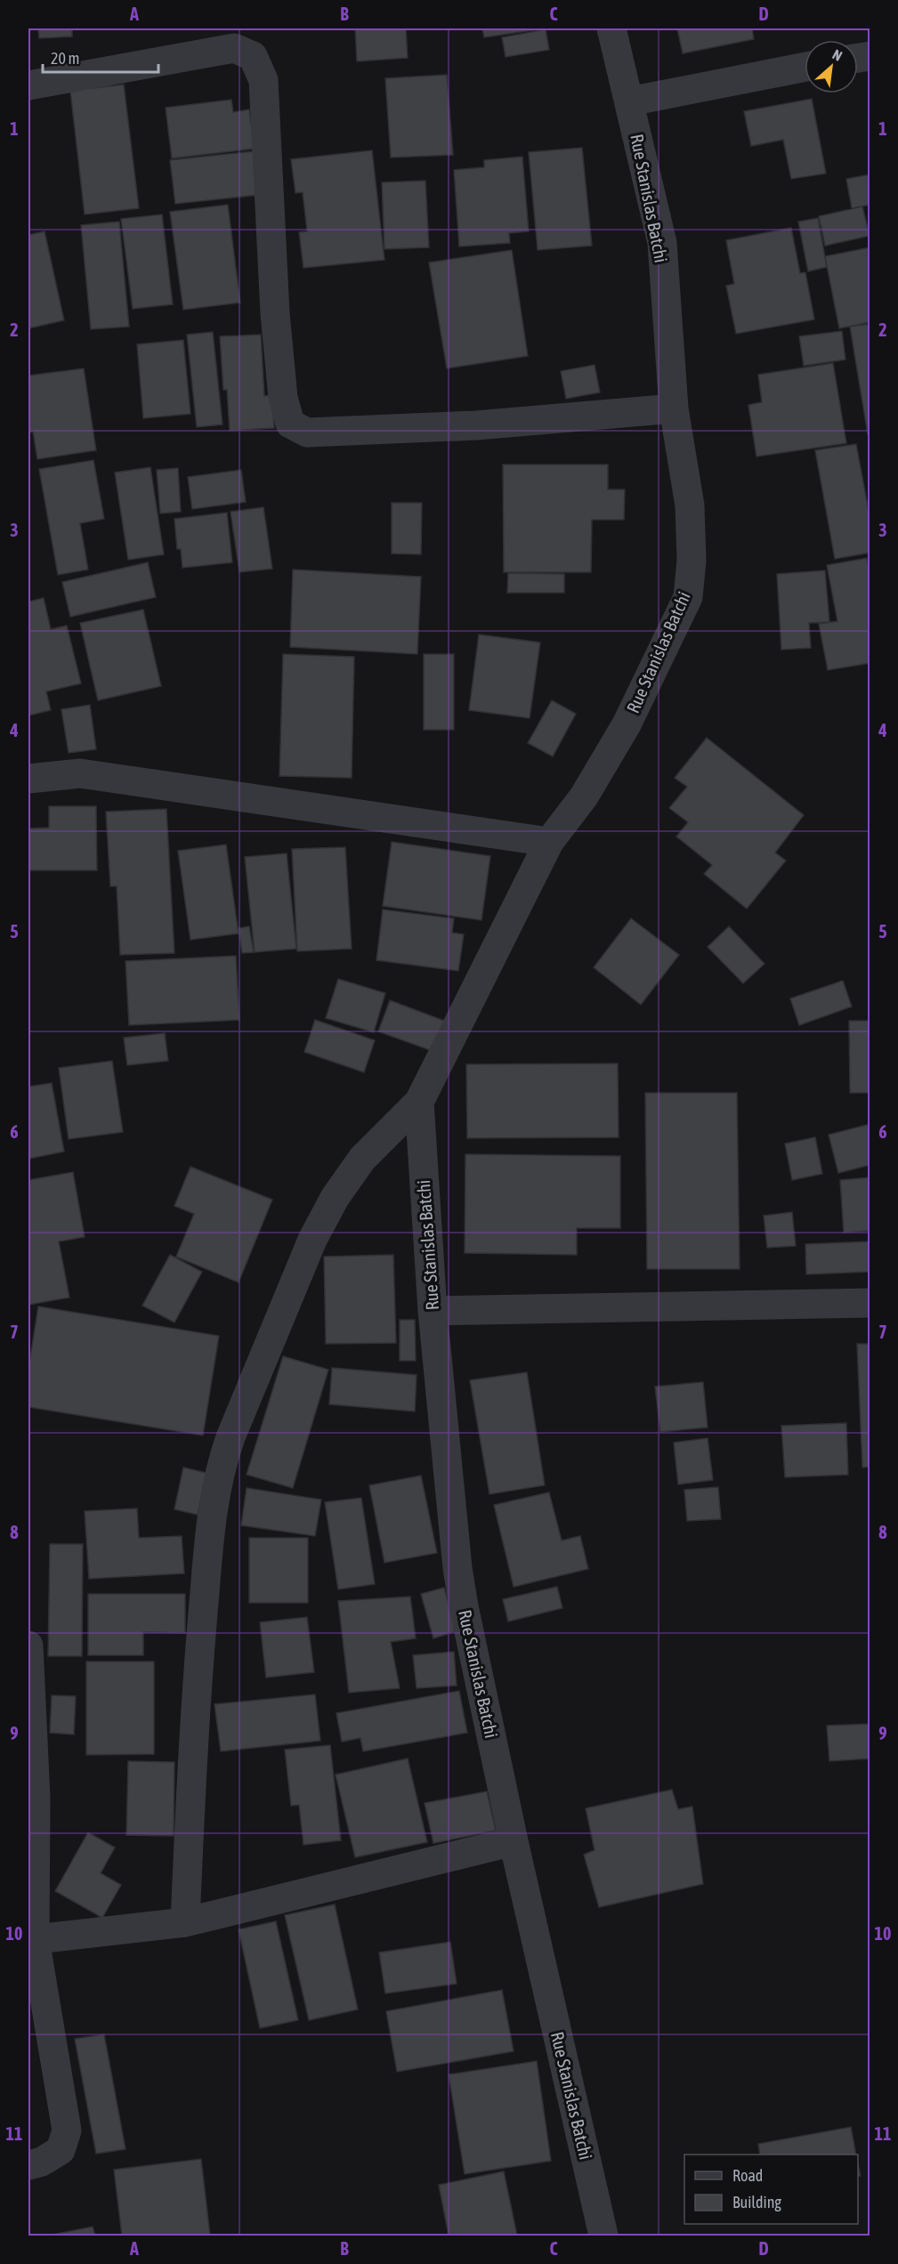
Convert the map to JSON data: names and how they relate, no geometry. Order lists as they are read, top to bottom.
{
  "streets": {
    "street": ["Rue Stanislas Batchi"]
  },
  "legend": ["Road", "Building"],
  "scale_bar": "20 m",
  "north": "top right",
  "grid": {
    "columns": [
      "A",
      "B",
      "C",
      "D"
    ],
    "rows": [
      "1",
      "2",
      "3",
      "4",
      "5",
      "6",
      "7",
      "8",
      "9",
      "10",
      "11"
    ]
  }
}
